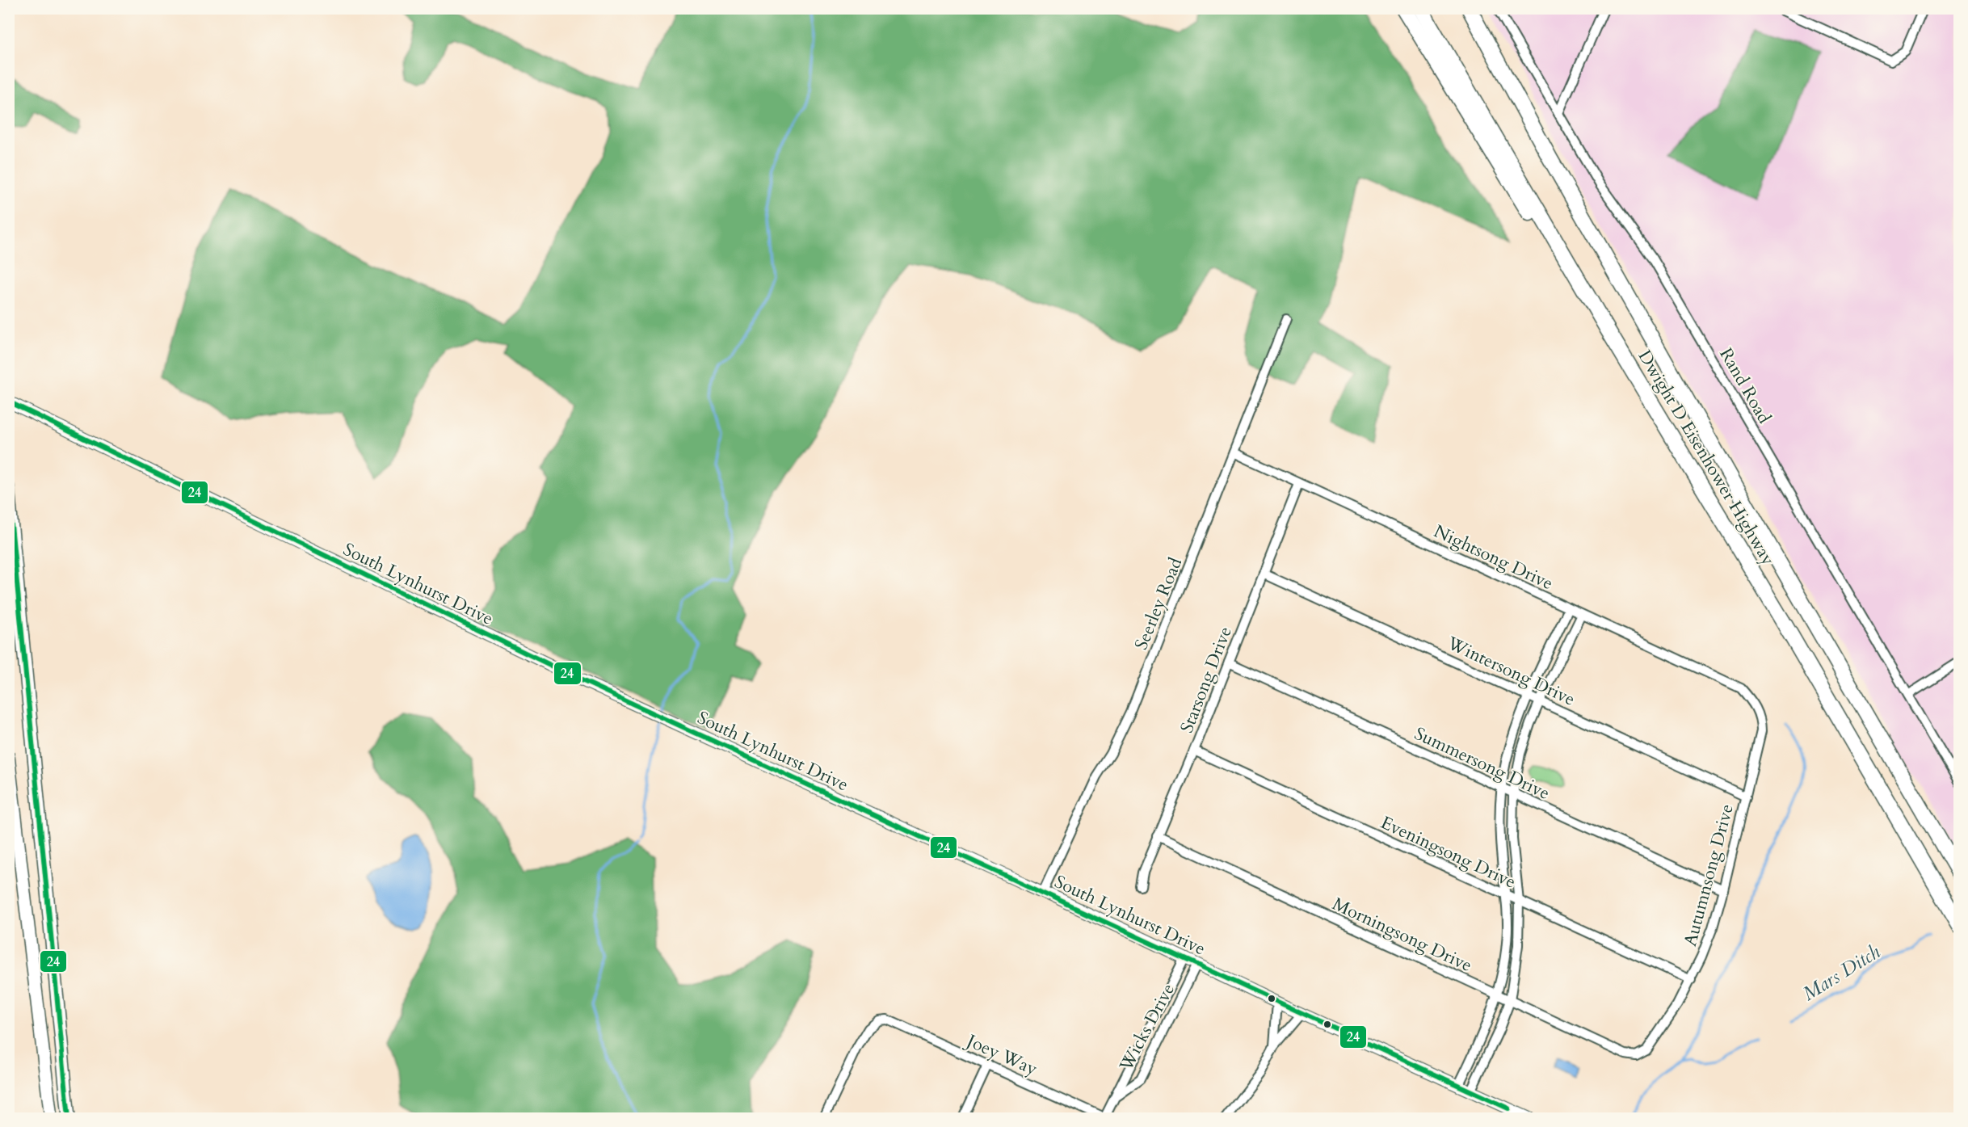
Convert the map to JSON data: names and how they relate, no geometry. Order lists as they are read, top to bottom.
{
  "streets": {
    "highway": ["Dwight D Eisenhower Highway"],
    "main road": ["South Lynhurst Drive"],
    "street": [
      "Rand Road",
      "Nightsong Drive",
      "Seerley Road",
      "Wintersong Drive",
      "Starsong Drive",
      "Summersong Drive",
      "Eveningsong Drive",
      "Autumnsong Drive",
      "Morningsong Drive",
      "Wicks Drive",
      "Joey Way"
    ]
  },
  "crossings": [
    ["Nightsong Drive", "Seerley Road"],
    ["Nightsong Drive", "Starsong Drive"],
    ["Nightsong Drive", "Autumnsong Drive"],
    ["South Lynhurst Drive", "Seerley Road"],
    ["South Lynhurst Drive", "Wicks Drive"],
    ["Wintersong Drive", "Starsong Drive"],
    ["Wintersong Drive", "Autumnsong Drive"],
    ["Starsong Drive", "Summersong Drive"],
    ["Starsong Drive", "Eveningsong Drive"],
    ["Starsong Drive", "Morningsong Drive"],
    ["Summersong Drive", "Autumnsong Drive"],
    ["Eveningsong Drive", "Autumnsong Drive"],
    ["Autumnsong Drive", "Morningsong Drive"],
    ["Wicks Drive", "Joey Way"]
  ],
  "water": ["Mars Ditch"],
  "lines": ["transit line 24"]
}
